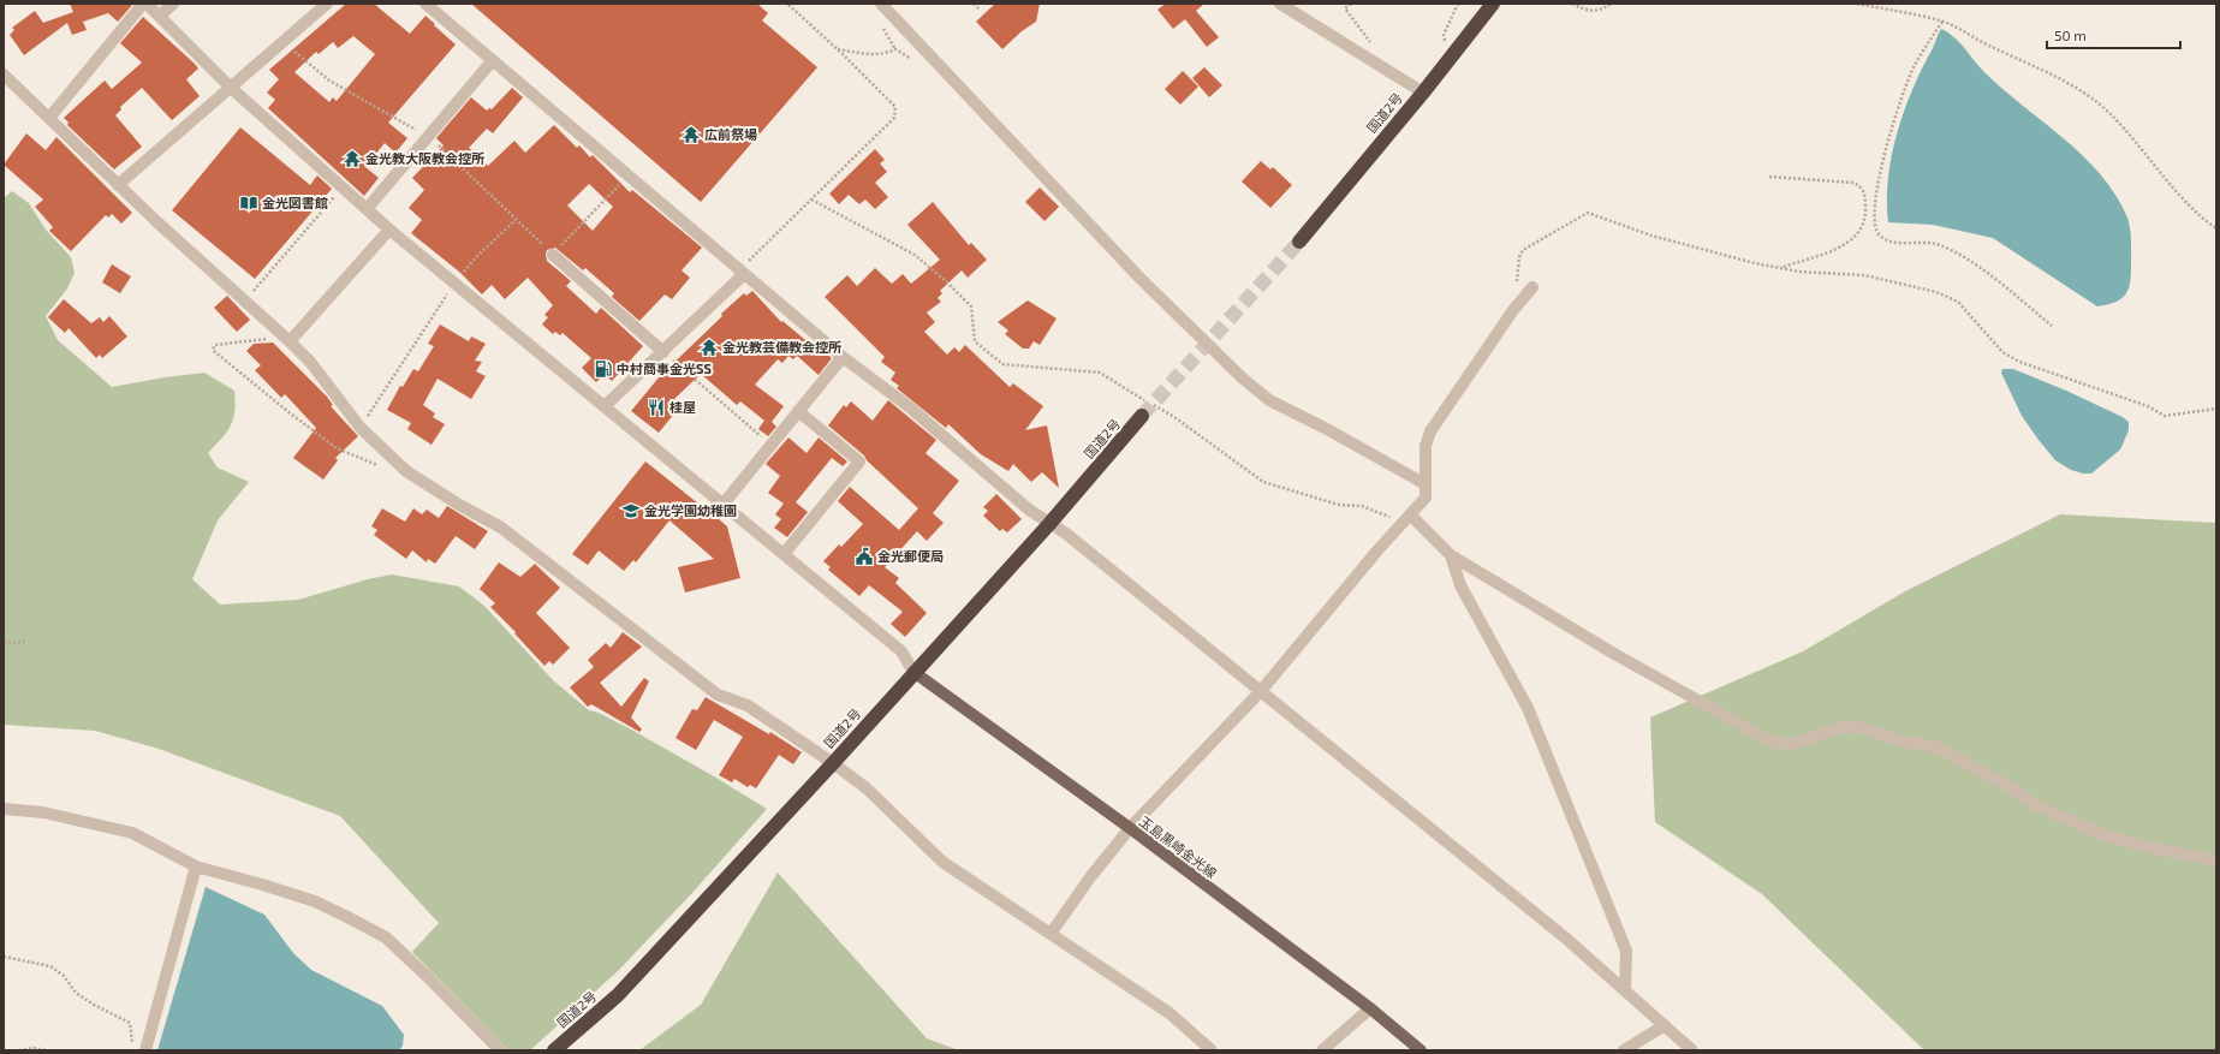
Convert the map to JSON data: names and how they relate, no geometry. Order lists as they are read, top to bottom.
{
  "streets": {
    "highway": ["国道2号"],
    "main road": ["玉島黒崎金光線"]
  },
  "crossings": [
    ["国道2号", "玉島黒崎金光線"]
  ],
  "places": {
    "temple": ["広前祭場", "金光教大阪教会控所", "金光教芸備教会控所"],
    "library": ["金光図書館"],
    "fuel station": ["中村商事金光SS"],
    "restaurant": ["桂屋"],
    "school or university": ["金光学園幼稚園"],
    "public building": ["金光郵便局"]
  },
  "scale_bar": "50 m"
}
